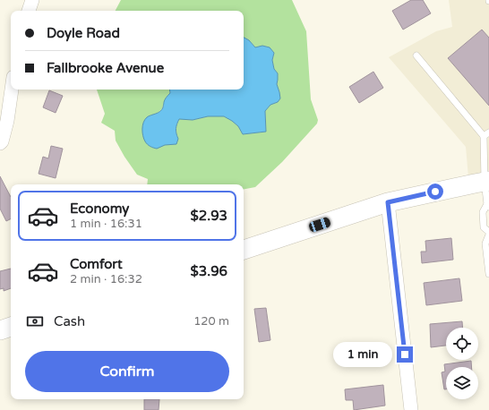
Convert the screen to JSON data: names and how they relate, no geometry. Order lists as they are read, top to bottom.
{
  "page": {
    "banner": ["Doyle Road", "Fallbrooke Avenue"],
    "list": [
      {
        "name": "Economy",
        "note": "1 min · 16:31",
        "value": "$2.93"
      },
      {
        "name": "Comfort",
        "note": "2 min · 16:32",
        "value": "$3.96"
      }
    ],
    "pay": ["Cash", "120 m"],
    "bubble": "1 min",
    "buttons": "Confirm"
  }
}
